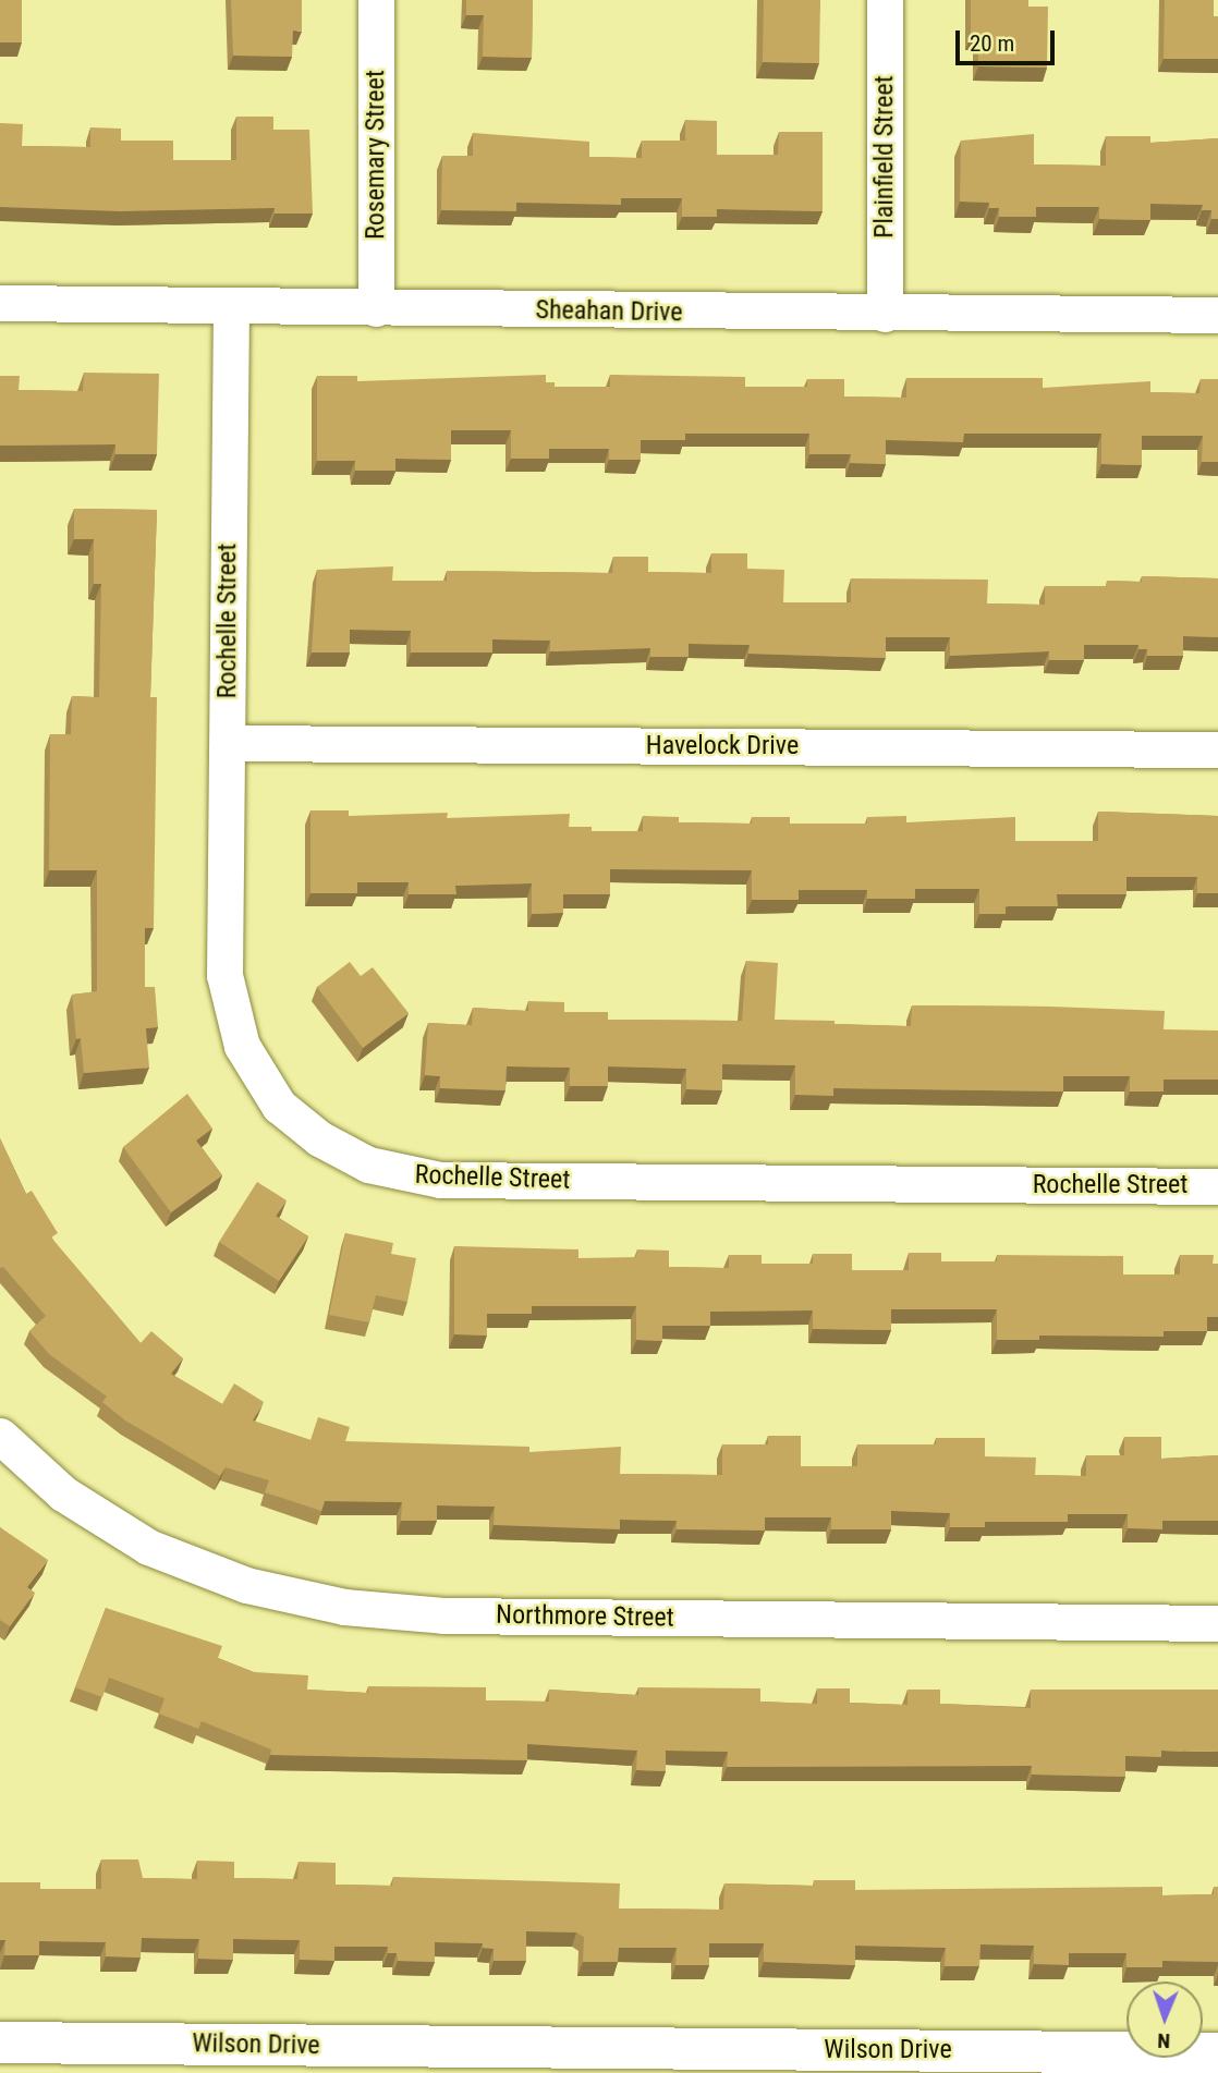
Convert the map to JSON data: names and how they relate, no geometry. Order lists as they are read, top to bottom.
{
  "streets": {
    "street": [
      "Rosemary Street",
      "Plainfield Street",
      "Sheahan Drive",
      "Rochelle Street",
      "Havelock Drive",
      "Northmore Street",
      "Wilson Drive"
    ]
  },
  "crossings": [
    ["Rosemary Street", "Sheahan Drive"],
    ["Plainfield Street", "Sheahan Drive"],
    ["Sheahan Drive", "Rochelle Street"],
    ["Rochelle Street", "Havelock Drive"]
  ],
  "scale_bar": "20 m",
  "north": "bottom"
}
